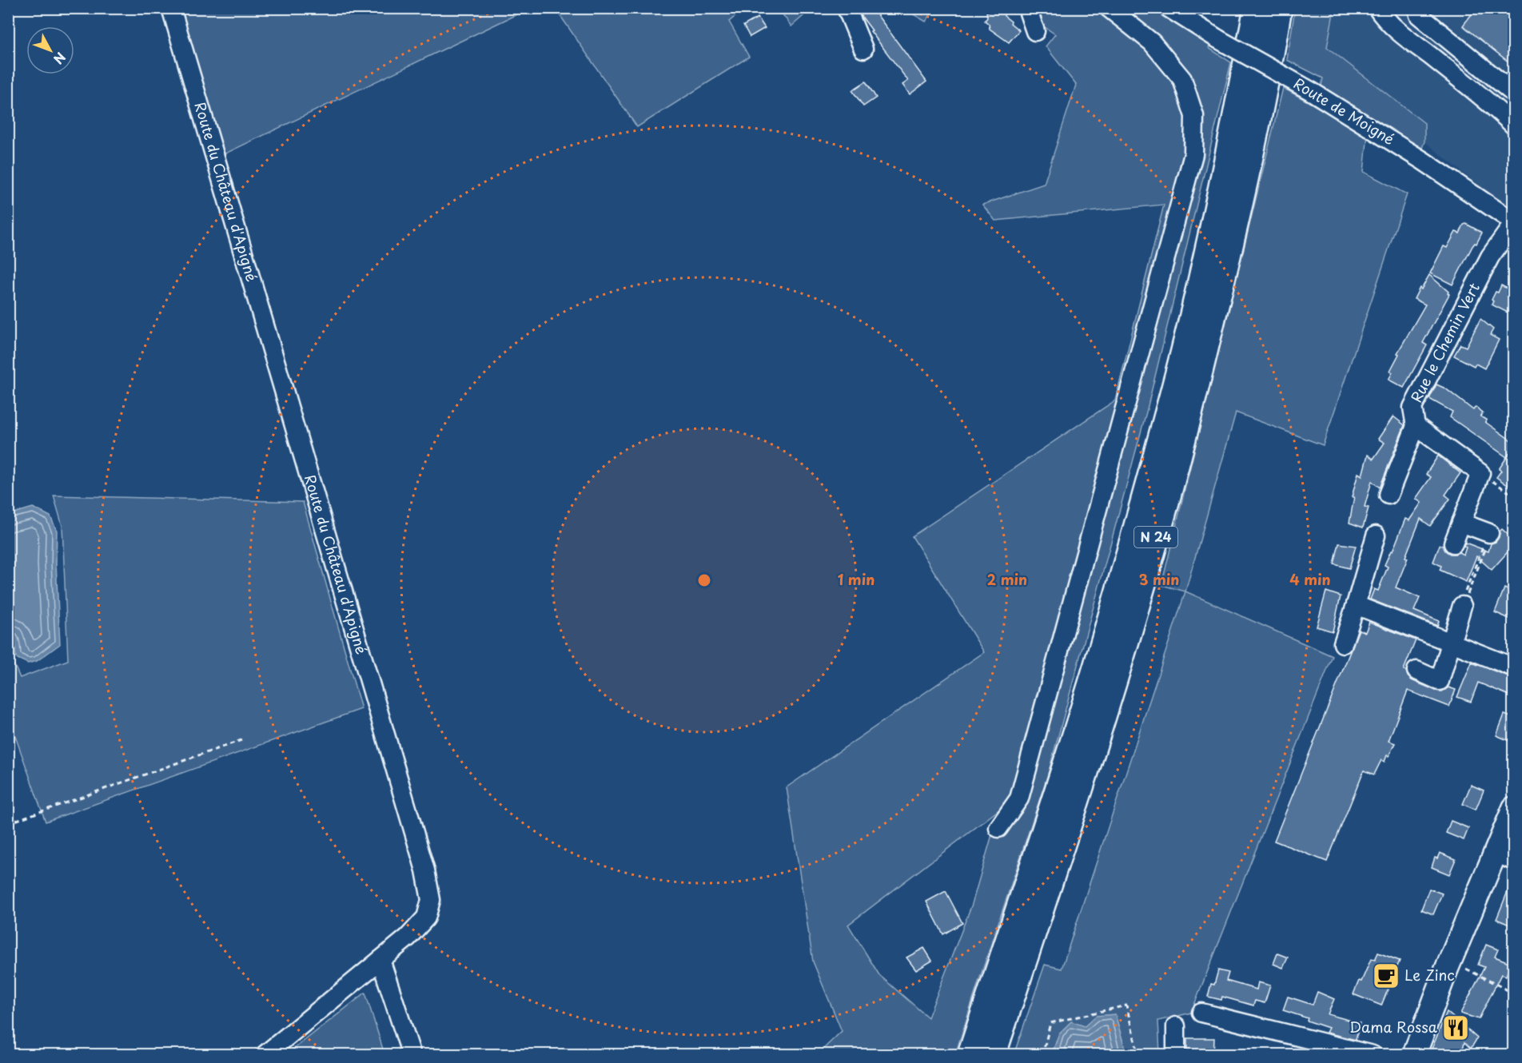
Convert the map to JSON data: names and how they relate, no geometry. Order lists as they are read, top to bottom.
{
  "streets": {
    "highway": ["N 24"],
    "street": ["Route de Moigné", "Route du Château d'Apigné", "Rue le Chemin Vert"]
  },
  "crossings": [
    ["Route de Moigné", "Rue le Chemin Vert"]
  ],
  "places": {
    "cafe": ["Le Zinc"],
    "restaurant": ["Dama Rossa"]
  },
  "north": "bottom right",
  "rings": [
    "1 min",
    "2 min",
    "3 min",
    "4 min"
  ]
}
